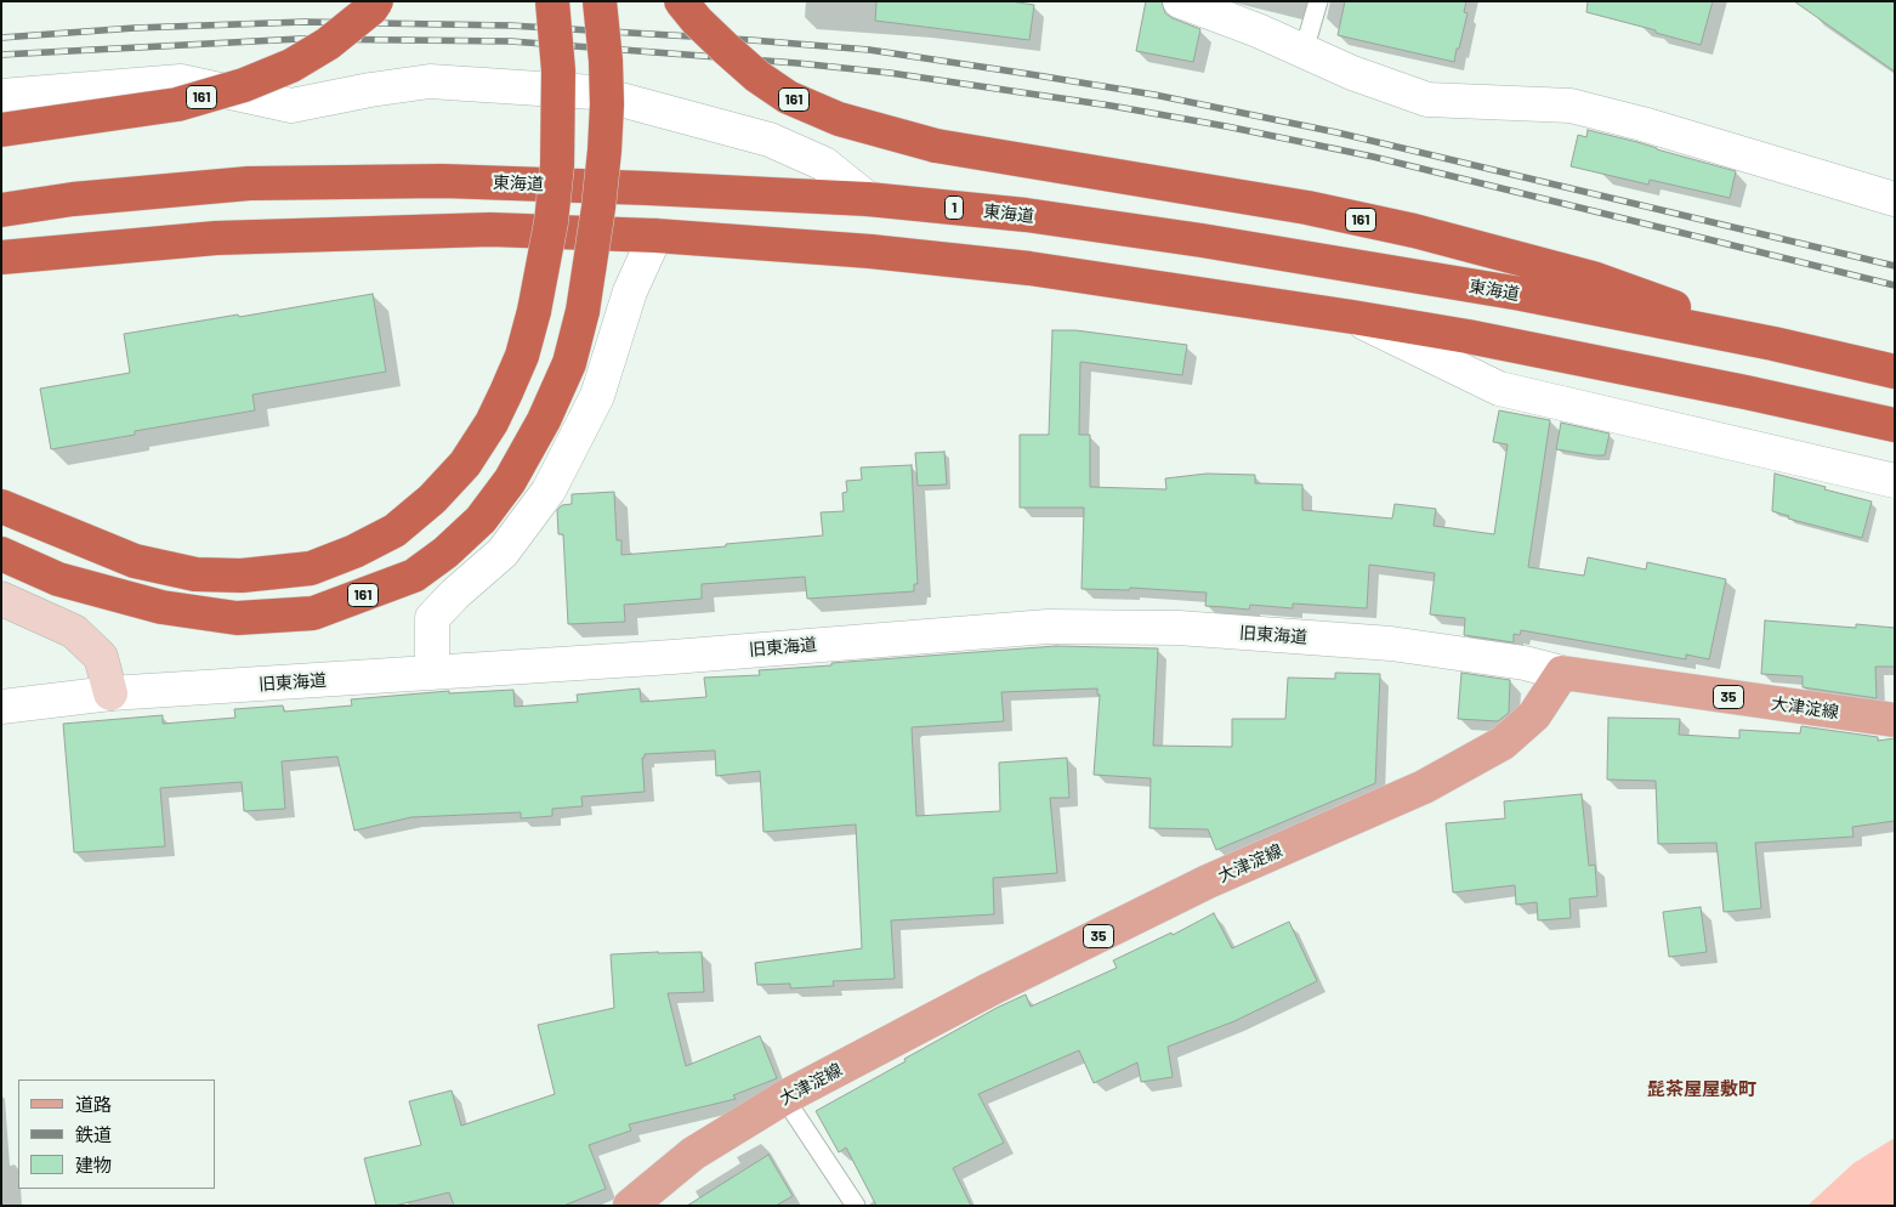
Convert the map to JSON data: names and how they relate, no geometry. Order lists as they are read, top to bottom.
{
  "streets": {
    "highway": ["161", "東海道", "1"],
    "main road": ["35", "大津淀線"],
    "street": ["旧東海道"]
  },
  "crossings": [
    ["161", "東海道"],
    ["旧東海道", "大津淀線"]
  ],
  "districts": ["髭茶屋屋敷町"],
  "legend": ["道路", "鉄道", "建物"]
}
